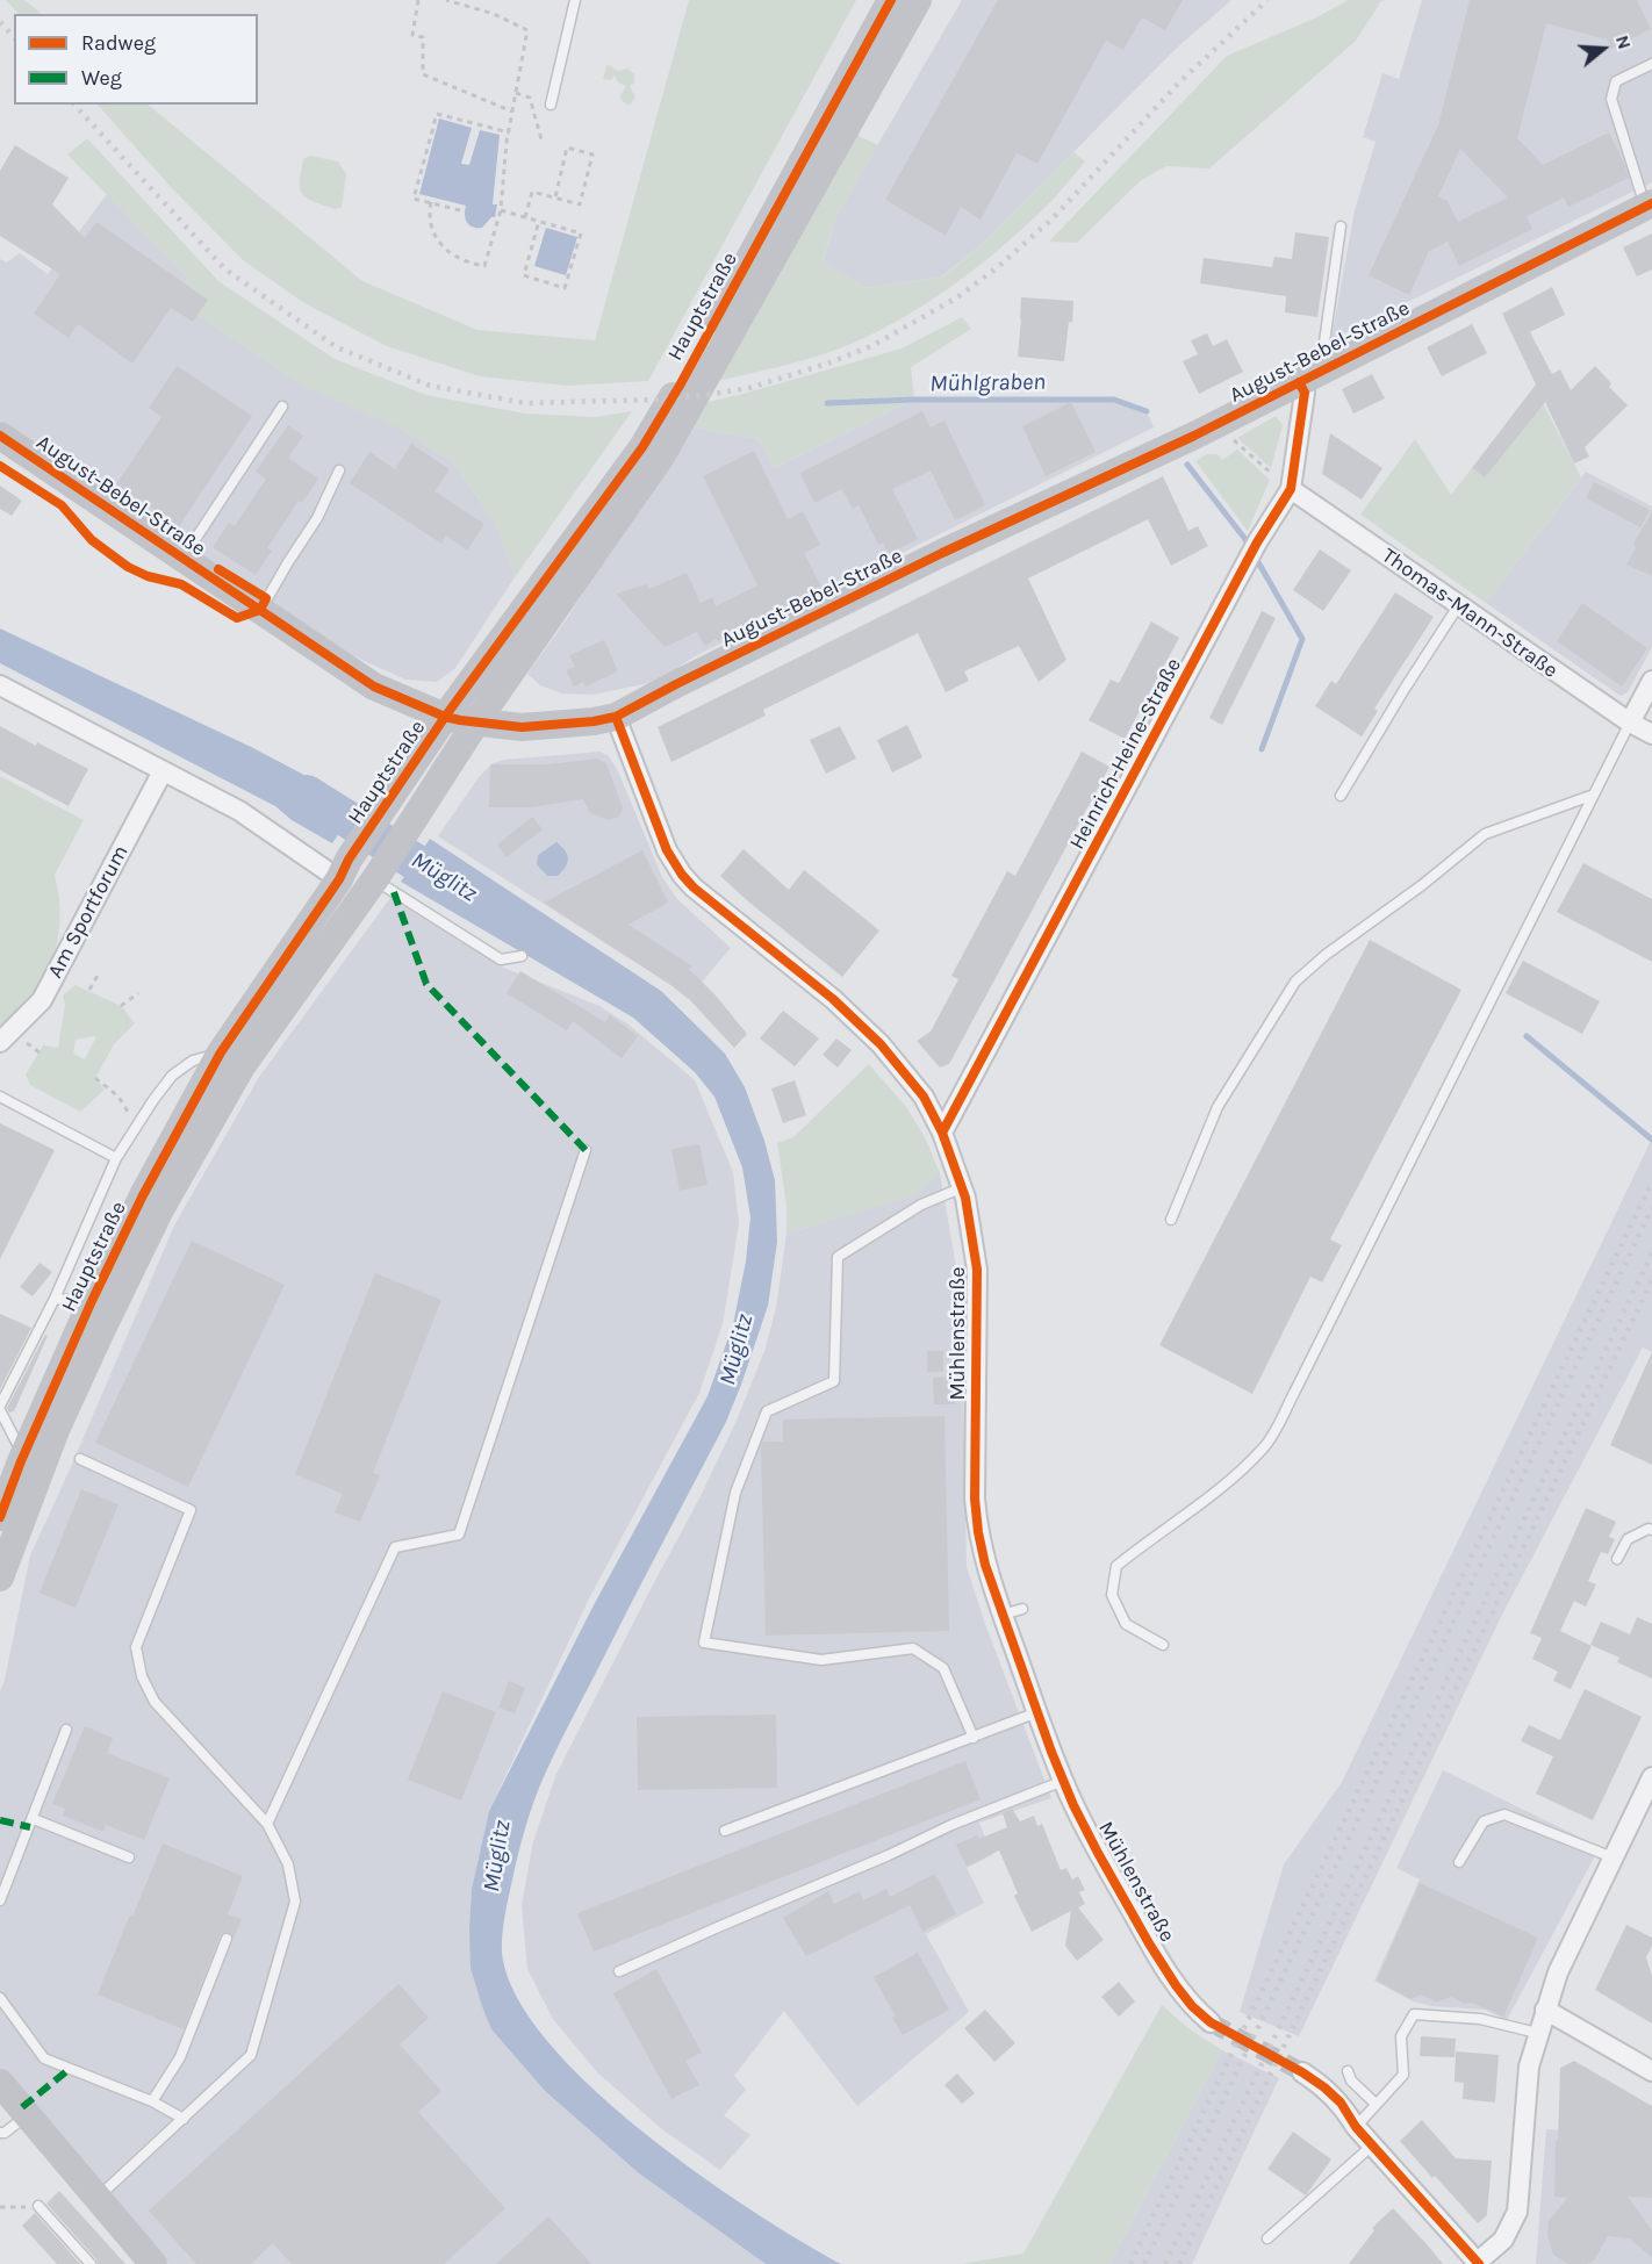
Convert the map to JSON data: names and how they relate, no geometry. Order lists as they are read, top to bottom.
{
  "streets": {
    "main road": ["Hauptstraße", "August-Bebel-Straße"],
    "street": [
      "Thomas-Mann-Straße",
      "Heinrich-Heine-Straße",
      "Am Sportforum",
      "Mühlenstraße"
    ]
  },
  "crossings": [
    ["Hauptstraße", "August-Bebel-Straße"],
    ["August-Bebel-Straße", "Heinrich-Heine-Straße"],
    ["August-Bebel-Straße", "Mühlenstraße"],
    ["Thomas-Mann-Straße", "Heinrich-Heine-Straße"],
    ["Heinrich-Heine-Straße", "Mühlenstraße"]
  ],
  "water": ["Mühlgraben", "Müglitz"],
  "legend": ["Radweg", "Weg"],
  "north": "right"
}
